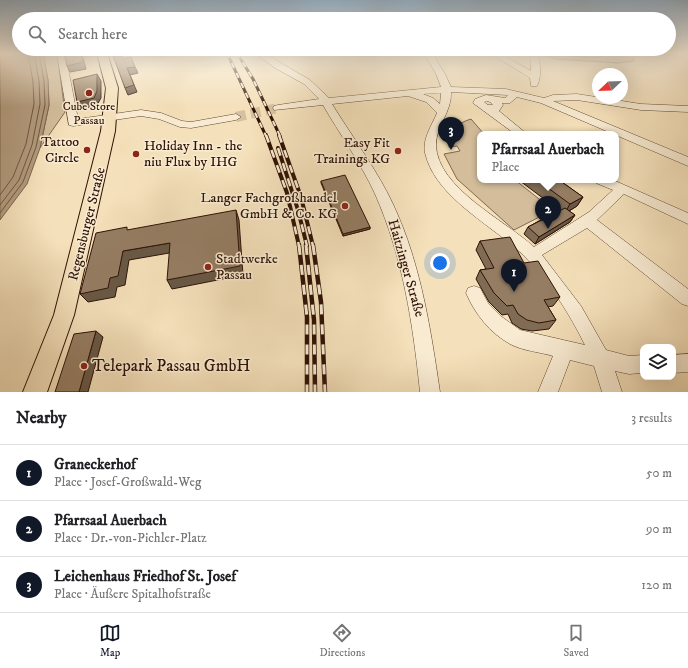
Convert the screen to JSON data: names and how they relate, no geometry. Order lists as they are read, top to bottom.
{
  "streets": {
    "main road": ["Regensburger Straße"],
    "street": ["Haitzinger Straße"]
  },
  "places": [
    "Cube Store Passau",
    "Tattoo Circle",
    "Easy Fit Trainings KG",
    "Holiday Inn - the niu Flux by IHG",
    "Langer Fachgroßhandel GmbH & Co. KG",
    "Stadtwerke Passau",
    "Telepark Passau GmbH"
  ],
  "north": "bottom left",
  "page": {
    "search": "Search here",
    "pins": ["3", "2", "1"],
    "popup": ["Pfarrsaal Auerbach", "Place"],
    "heading": ["Nearby", "3 results"],
    "list": [
      {
        "mark": "1",
        "name": "Graneckerhof",
        "note": "Place · Josef-Großwald-Weg",
        "value": "50 m"
      },
      {
        "mark": "2",
        "name": "Pfarrsaal Auerbach",
        "note": "Place · Dr.-von-Pichler-Platz",
        "value": "90 m"
      },
      {
        "mark": "3",
        "name": "Leichenhaus Friedhof St. Josef",
        "note": "Place · Äußere Spitalhofstraße",
        "value": "120 m"
      }
    ],
    "nav": ["Map", "Directions", "Saved"]
  }
}
